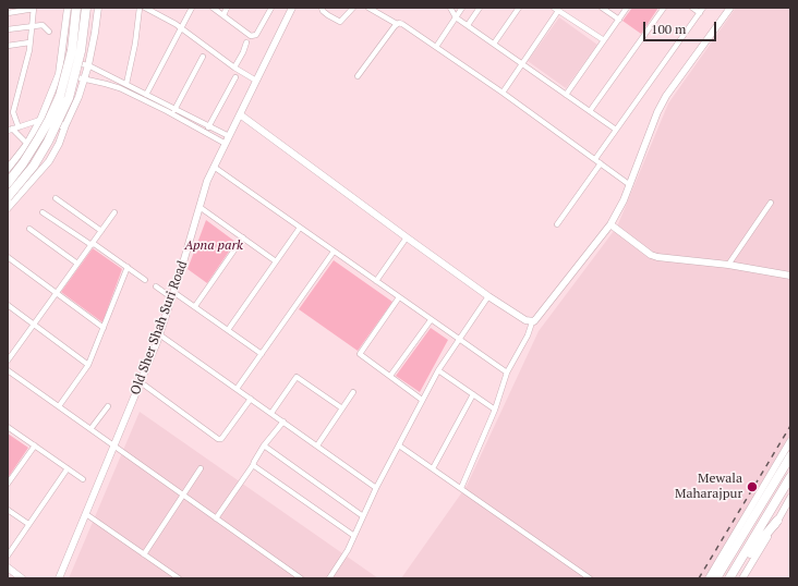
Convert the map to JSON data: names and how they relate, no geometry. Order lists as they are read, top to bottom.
{
  "streets": {
    "street": ["Old Sher Shah Suri Road"]
  },
  "parks": ["Apna park"],
  "places": ["Mewala Maharajpur"],
  "scale_bar": "100 m"
}
